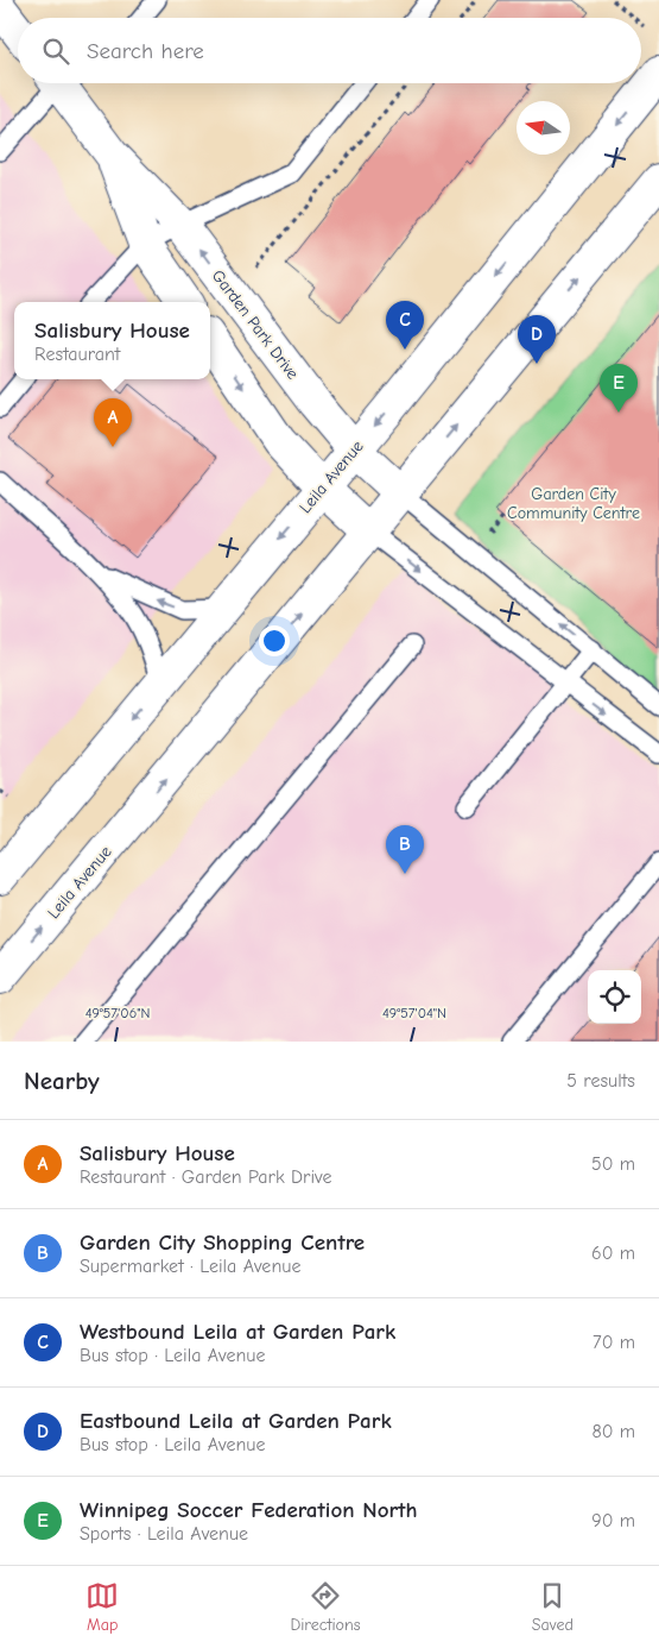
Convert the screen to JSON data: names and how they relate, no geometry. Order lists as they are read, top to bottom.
{
  "streets": {
    "main road": ["Garden Park Drive", "Leila Avenue"]
  },
  "crossings": [
    ["Garden Park Drive", "Leila Avenue"]
  ],
  "parks": ["Garden City Community Centre"],
  "north": "left",
  "page": {
    "search": "Search here",
    "pins": [
      "C",
      "D",
      "E",
      "A",
      "B"
    ],
    "popup": ["Salisbury House", "Restaurant"],
    "heading": ["Nearby", "5 results"],
    "list": [
      {
        "mark": "A",
        "name": "Salisbury House",
        "note": "Restaurant · Garden Park Drive",
        "value": "50 m"
      },
      {
        "mark": "B",
        "name": "Garden City Shopping Centre",
        "note": "Supermarket · Leila Avenue",
        "value": "60 m"
      },
      {
        "mark": "C",
        "name": "Westbound Leila at Garden Park",
        "note": "Bus stop · Leila Avenue",
        "value": "70 m"
      },
      {
        "mark": "D",
        "name": "Eastbound Leila at Garden Park",
        "note": "Bus stop · Leila Avenue",
        "value": "80 m"
      },
      {
        "mark": "E",
        "name": "Winnipeg Soccer Federation North",
        "note": "Sports · Leila Avenue",
        "value": "90 m"
      }
    ],
    "nav": ["Map", "Directions", "Saved"]
  },
  "coordinates": ["49°57'06\"N", "49°57'04\"N"]
}
